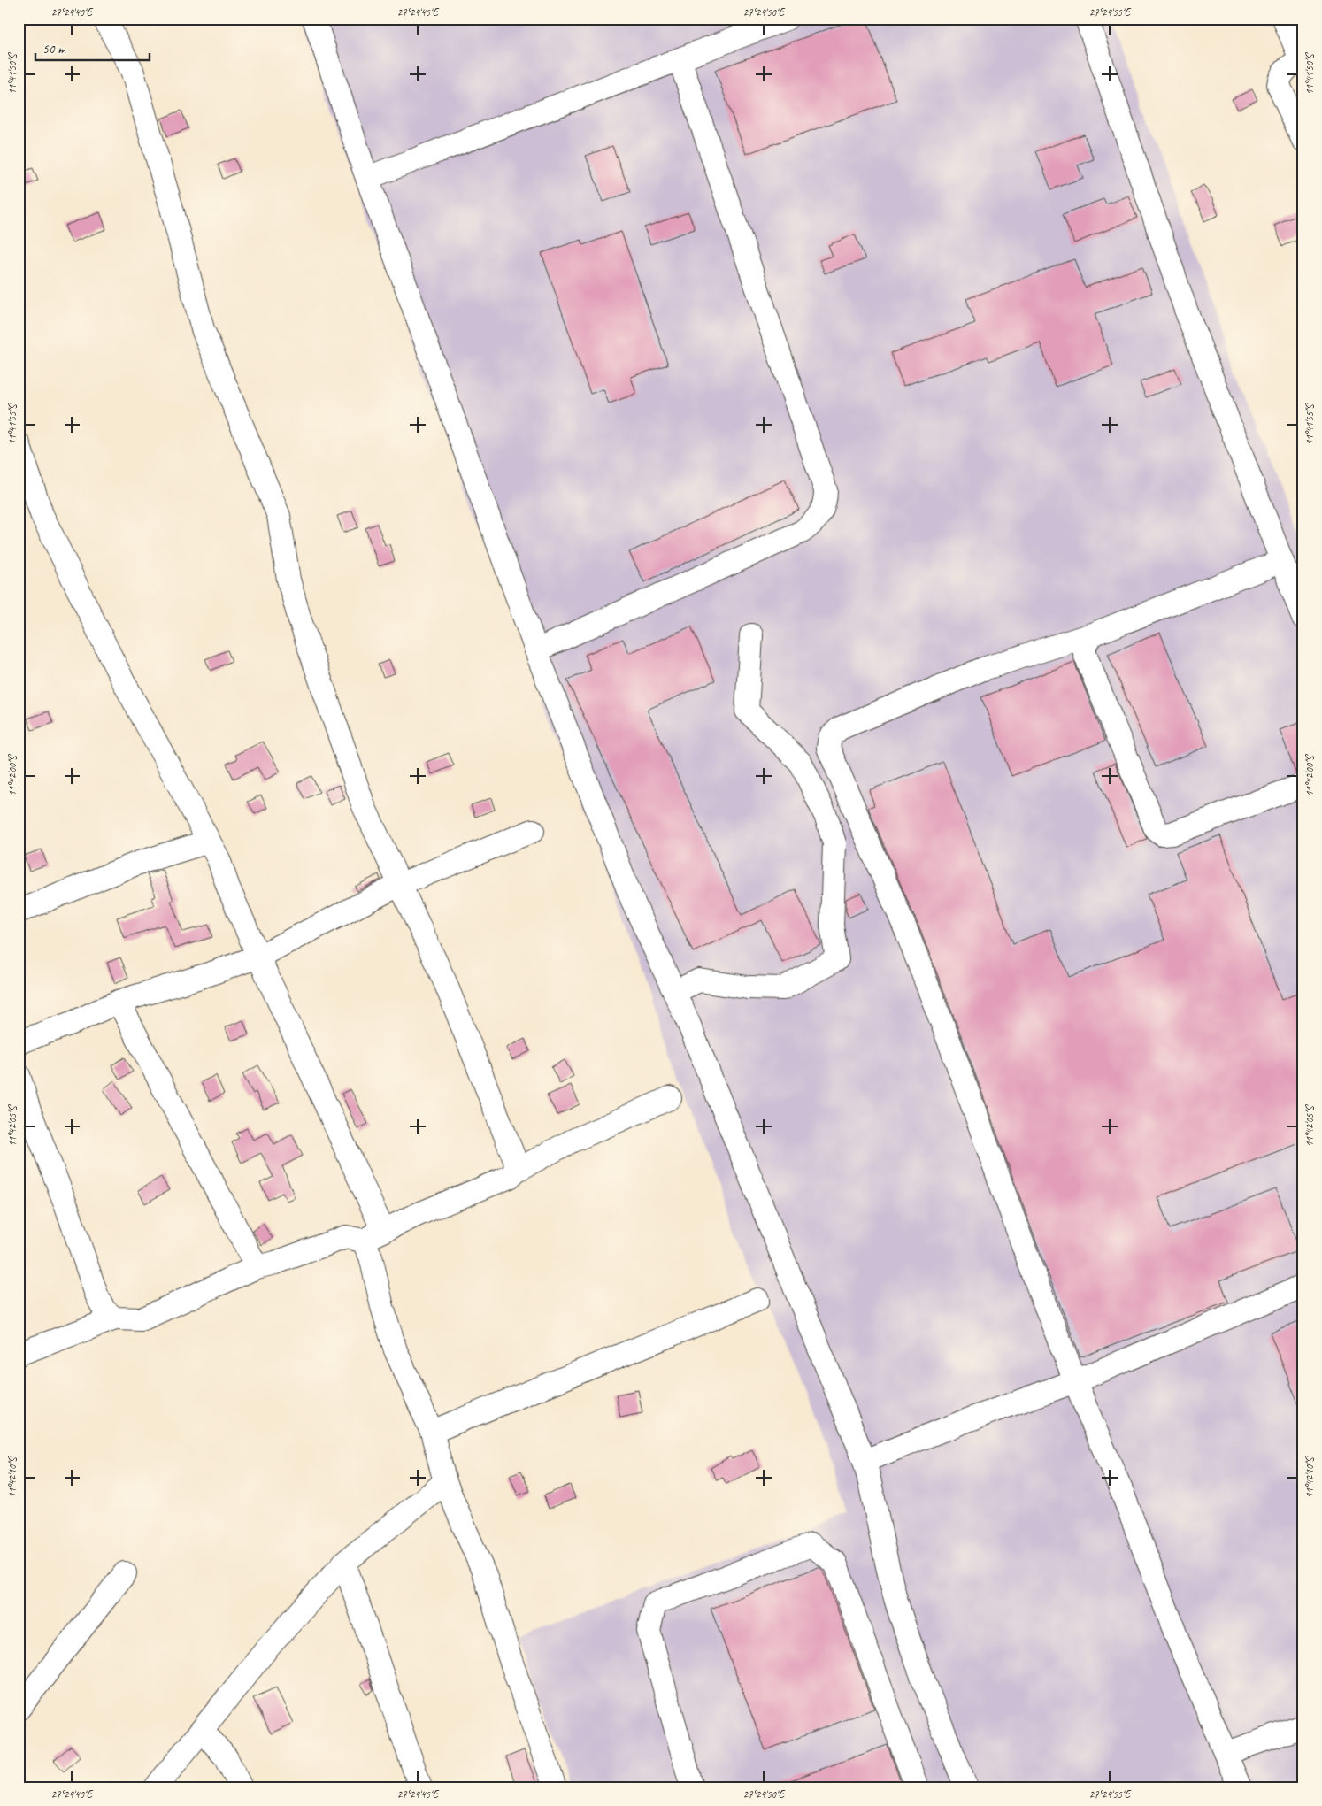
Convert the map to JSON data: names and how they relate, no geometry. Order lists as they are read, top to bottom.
{
  "scale_bar": "50 m",
  "coordinates": [
    "27°24'40\"E",
    "27°24'45\"E",
    "27°24'50\"E",
    "27°24'55\"E",
    "11°41'50\"S",
    "11°41'55\"S",
    "11°42'00\"S",
    "11°42'05\"S",
    "11°42'10\"S"
  ]
}
